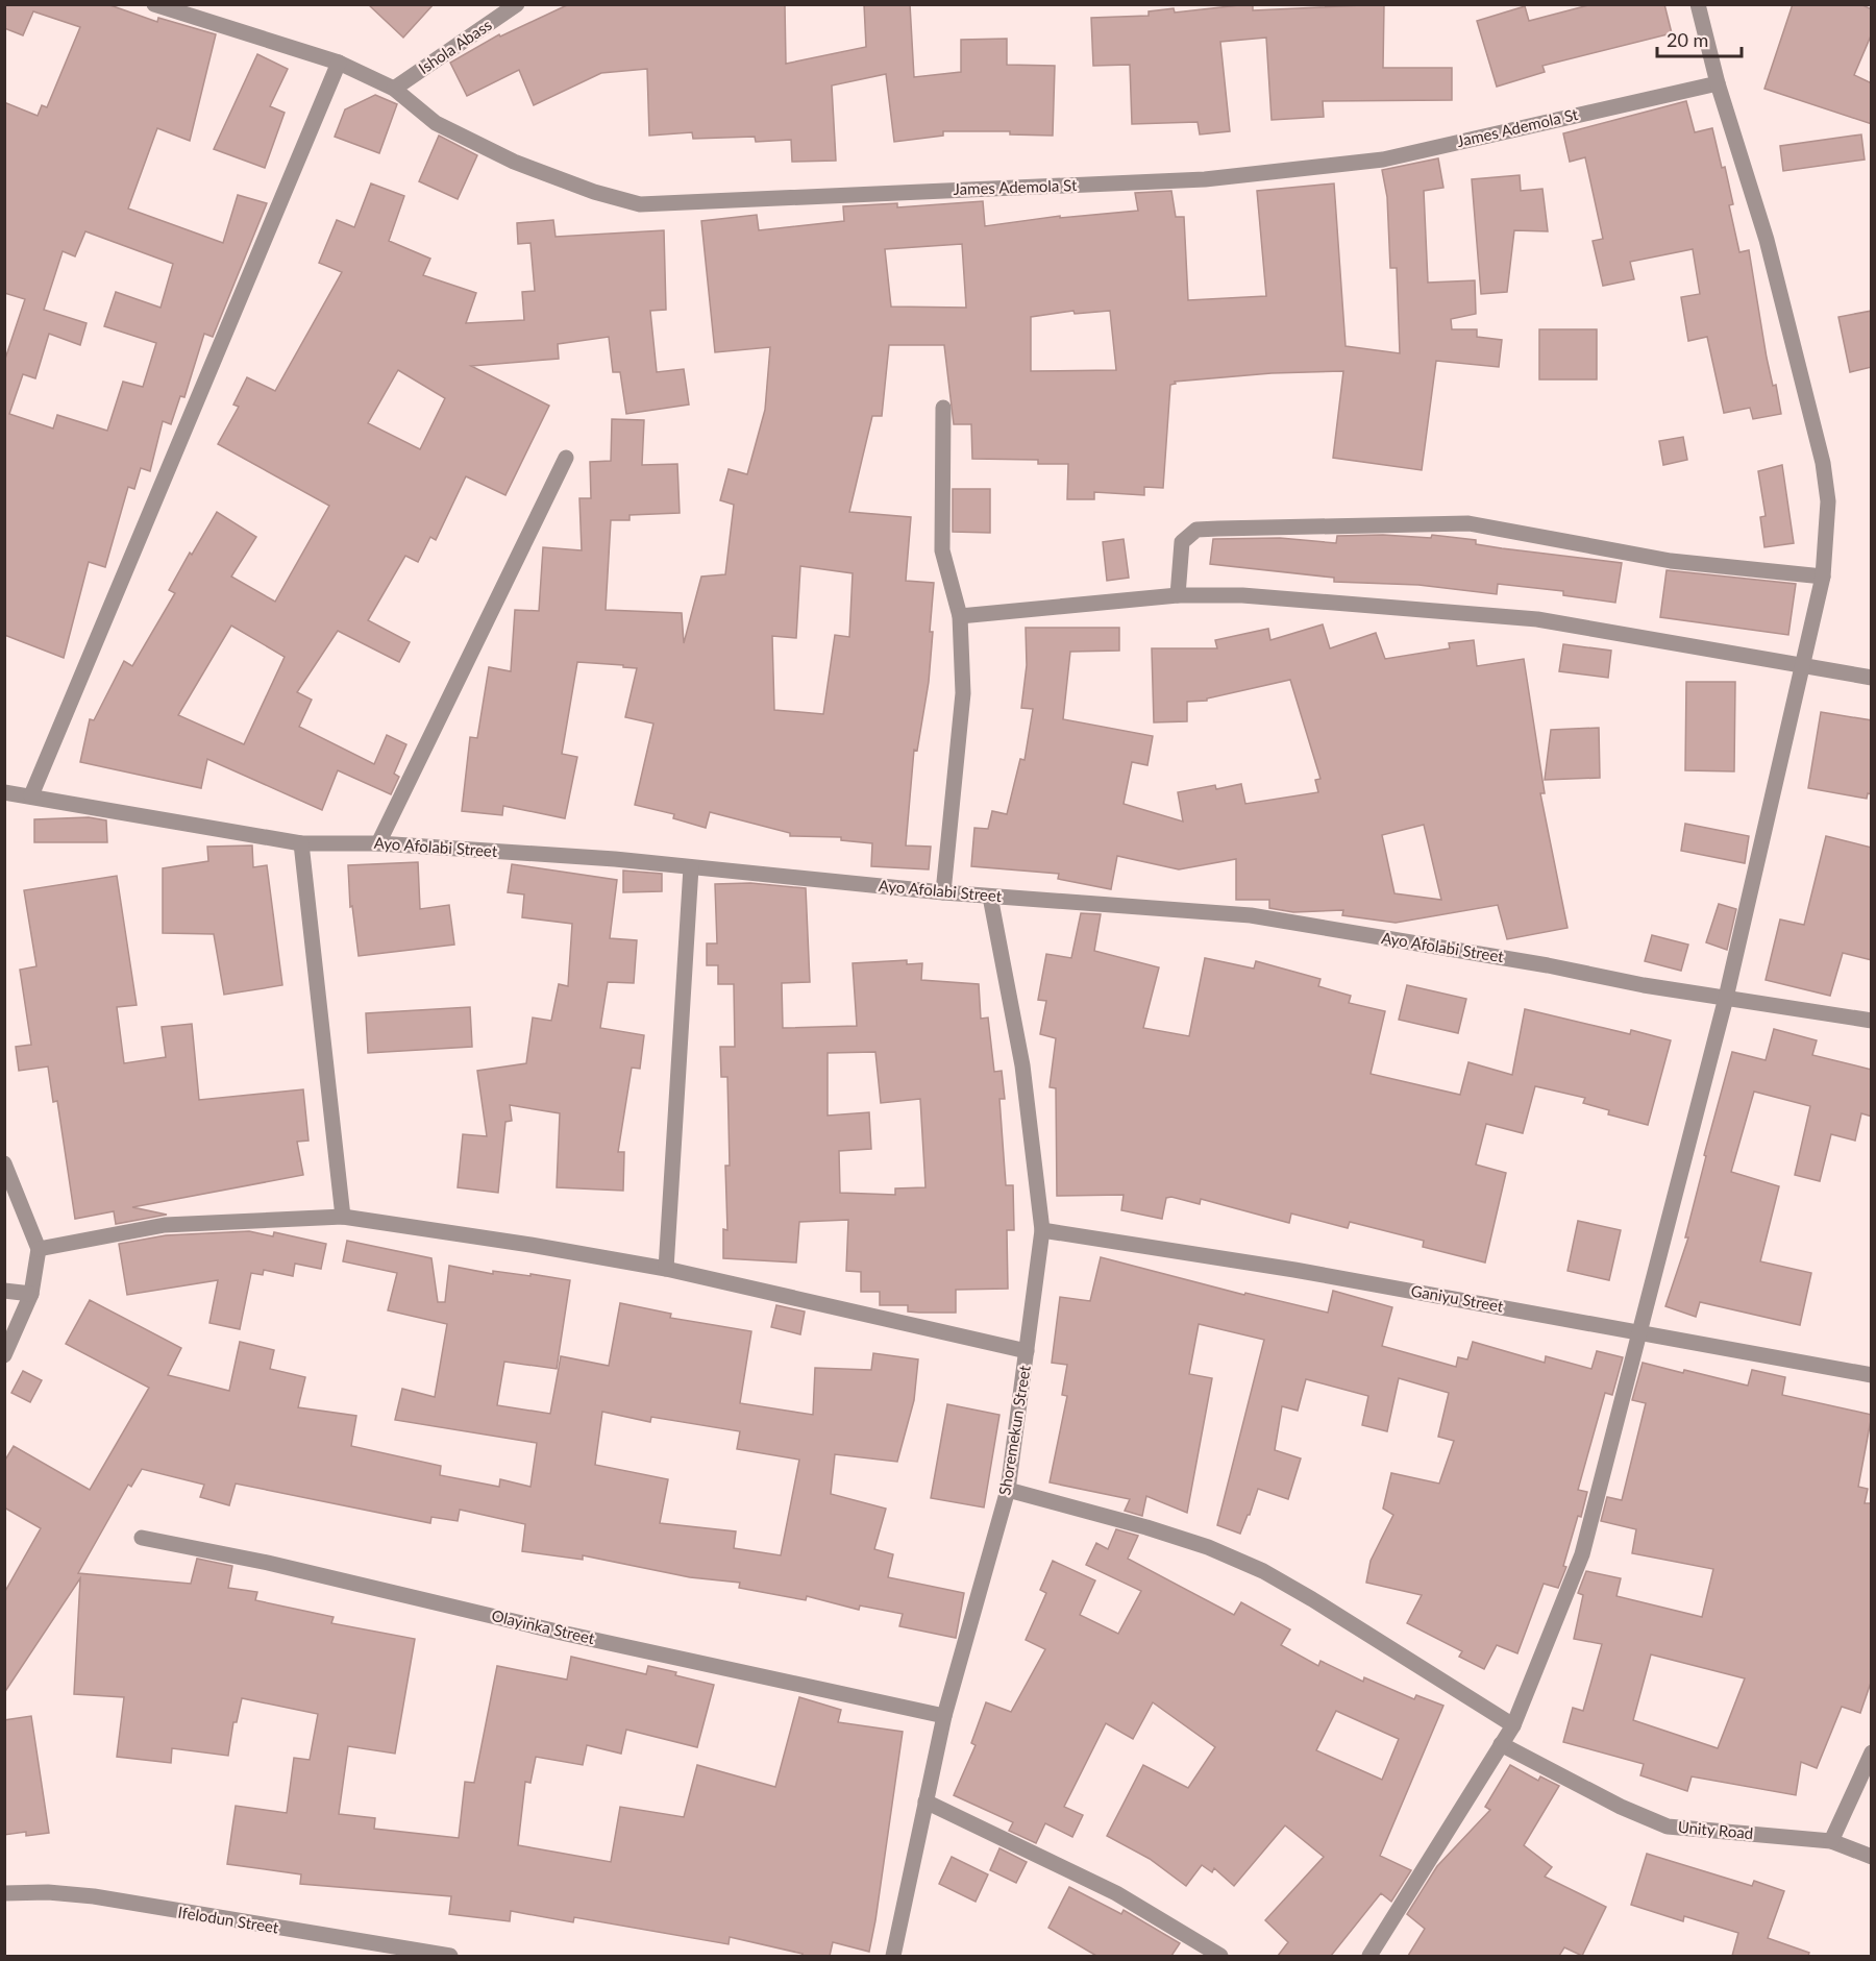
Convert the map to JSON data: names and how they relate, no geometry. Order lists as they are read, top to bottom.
{
  "streets": {
    "street": [
      "Ishola Abass",
      "James Ademola St",
      "Ayo Afolabi Street",
      "Ganiyu Street",
      "Shoremekun Street",
      "Olayinka Street",
      "Unity Road",
      "Ifelodun Street"
    ]
  },
  "crossings": [
    ["Ishola Abass", "James Ademola St"],
    ["Ayo Afolabi Street", "Shoremekun Street"],
    ["Ganiyu Street", "Shoremekun Street"],
    ["Shoremekun Street", "Olayinka Street"]
  ],
  "scale_bar": "20 m"
}
